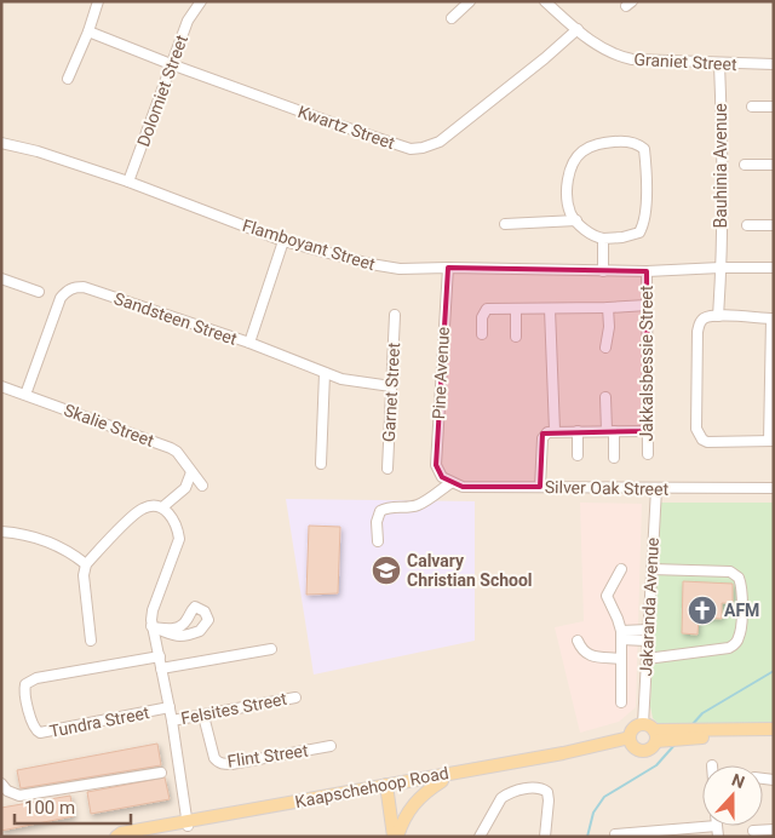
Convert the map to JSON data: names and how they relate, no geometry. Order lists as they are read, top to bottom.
{
  "streets": {
    "main road": ["Kaapschehoop Road"],
    "street": [
      "Graniet Street",
      "Dolomiet Street",
      "Kwartz Street",
      "Bauhinia Avenue",
      "Flamboyant Street",
      "Sandsteen Street",
      "Jakkalsbessie Street",
      "Pine Avenue",
      "Garnet Street",
      "Skalie Street",
      "Silver Oak Street",
      "Jakaranda Avenue",
      "Felsites Street",
      "Tundra Street",
      "Flint Street"
    ]
  },
  "crossings": [
    ["Graniet Street", "Kwartz Street"],
    ["Graniet Street", "Bauhinia Avenue"],
    ["Dolomiet Street", "Kwartz Street"],
    ["Dolomiet Street", "Flamboyant Street"],
    ["Bauhinia Avenue", "Flamboyant Street"],
    ["Flamboyant Street", "Jakkalsbessie Street"],
    ["Flamboyant Street", "Pine Avenue"],
    ["Sandsteen Street", "Garnet Street"],
    ["Sandsteen Street", "Skalie Street"],
    ["Pine Avenue", "Silver Oak Street"],
    ["Silver Oak Street", "Jakaranda Avenue"],
    ["Jakaranda Avenue", "Kaapschehoop Road"],
    ["Felsites Street", "Flint Street"]
  ],
  "places": {
    "school or university": ["Calvary Christian School"],
    "church": ["AFM"]
  },
  "scale_bar": "100 m",
  "north": "top"
}
